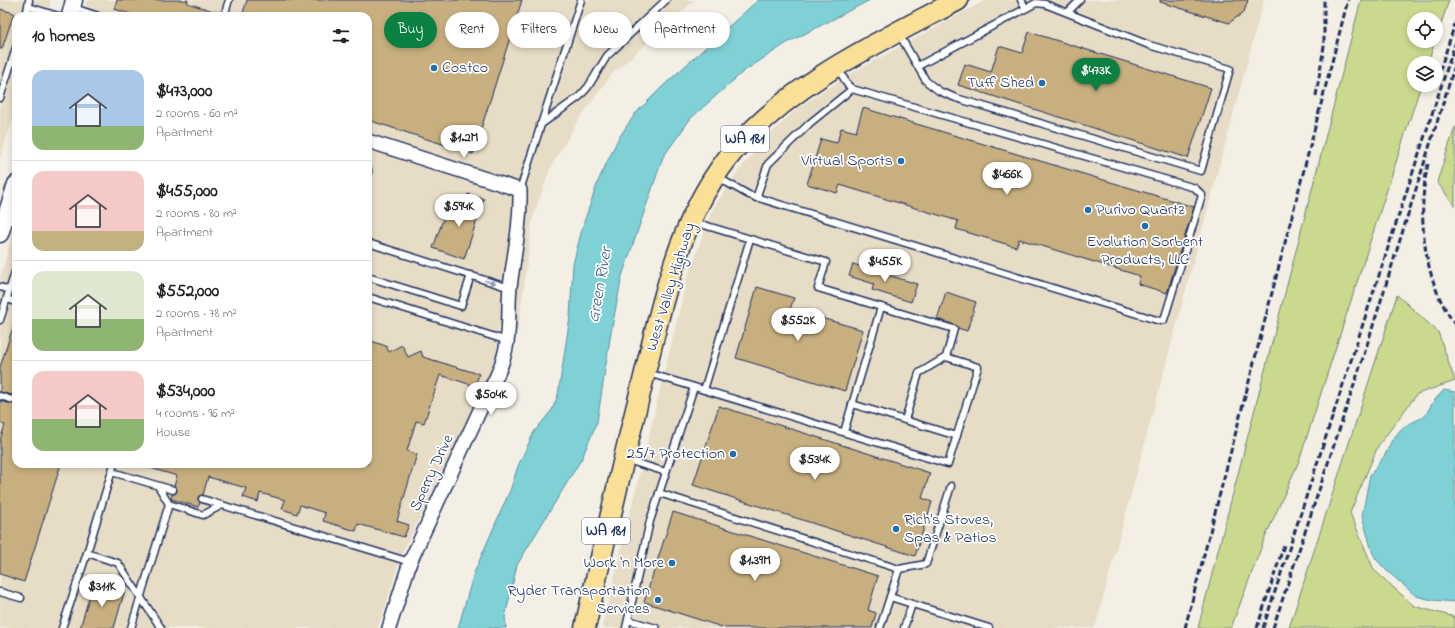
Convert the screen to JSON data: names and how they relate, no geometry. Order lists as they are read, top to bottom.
{
  "streets": {
    "main road": ["WA 181", "West Valley Highway"],
    "street": ["Sperry Drive"]
  },
  "water": ["Green River"],
  "places": [
    "Costco",
    "Tuff Shed",
    "Virtual Sports",
    "Purivo Quartz",
    "Evolution Sorbent Products, LLC",
    "25/7 Protection",
    "Rich's Stoves, Spas & Patios",
    "Work 'n More",
    "Ryder Transportation Services"
  ],
  "page": {
    "chip": [
      "Buy",
      "Rent",
      "Filters",
      "New",
      "Apartment"
    ],
    "heading": "10 homes",
    "price": [
      "$473K",
      "$1.2M",
      "$466K",
      "$594K",
      "$455K",
      "$552K",
      "$504K",
      "$534K",
      "$1.39M",
      "$311K"
    ],
    "list": [
      {
        "name": "$473,000",
        "note": "2 rooms · 60 m² · Apartment"
      },
      {
        "name": "$455,000",
        "note": "2 rooms · 80 m² · Apartment"
      },
      {
        "name": "$552,000",
        "note": "2 rooms · 78 m² · Apartment"
      },
      {
        "name": "$534,000",
        "note": "4 rooms · 96 m² · House"
      }
    ]
  }
}
